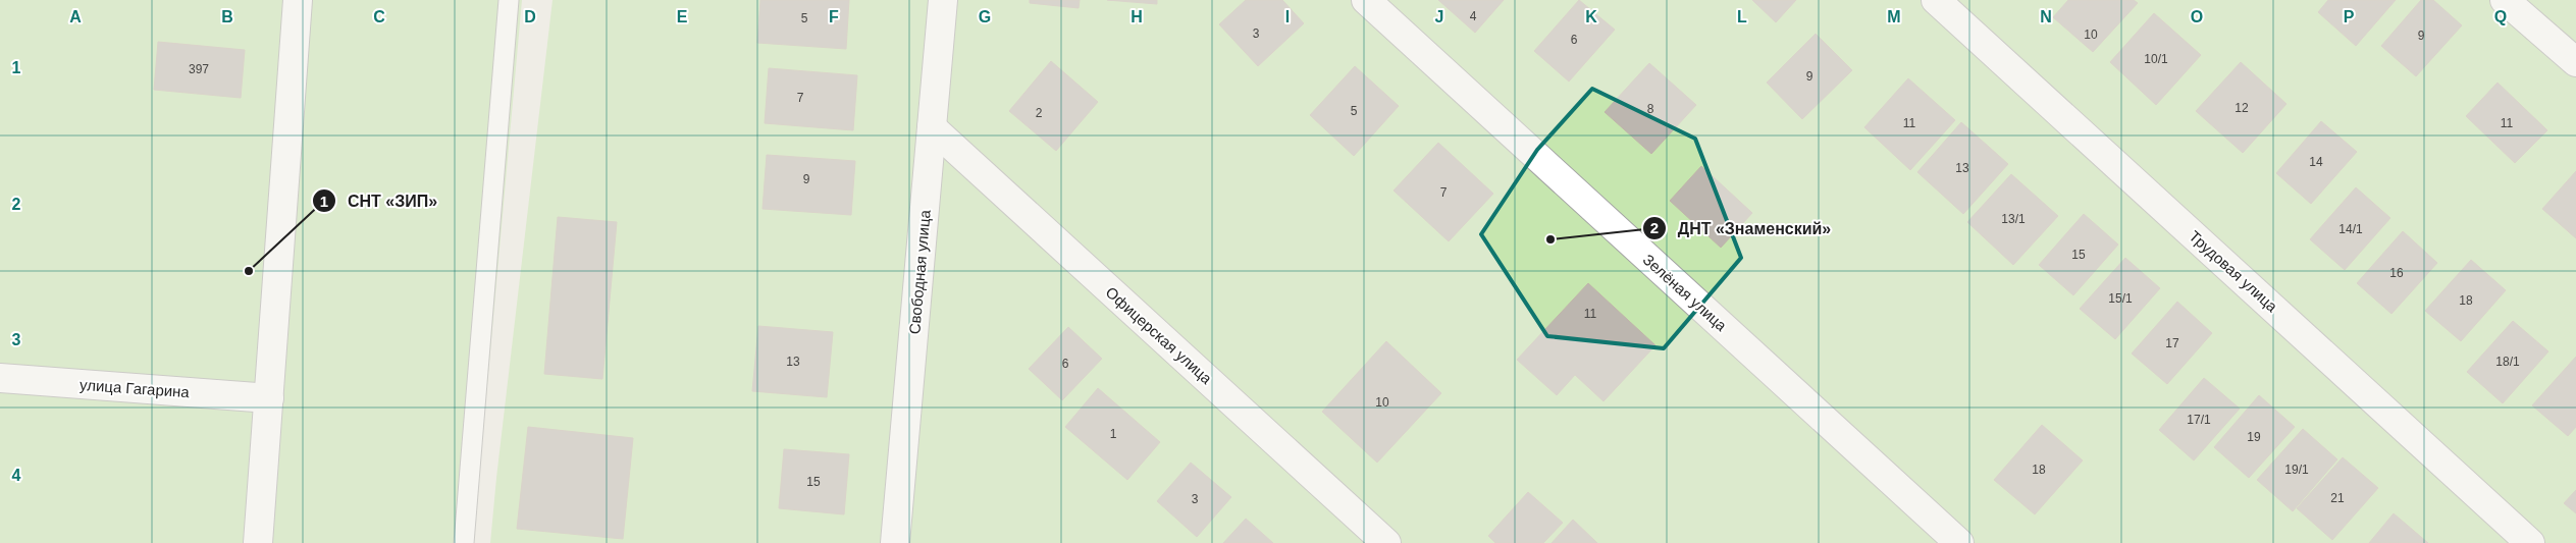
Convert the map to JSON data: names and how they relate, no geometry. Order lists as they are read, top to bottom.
{
  "streets": {
    "street": [
      "Трудовая улица",
      "Свободная улица",
      "Зелёная улица",
      "Офицерская улица",
      "улица Гагарина"
    ]
  },
  "crossings": [
    ["Свободная улица", "Офицерская улица"]
  ],
  "places": ["ДНТ «Знаменский»", "СНТ «ЗИП»"],
  "house_numbers": [
    "4",
    "5",
    "3",
    "10",
    "9",
    "6",
    "10/1",
    "397",
    "9",
    "7",
    "12",
    "8",
    "5",
    "2",
    "11",
    "11",
    "14",
    "13",
    "9",
    "7",
    "13/1",
    "14/1",
    "15",
    "16",
    "15/1",
    "18",
    "11",
    "17",
    "13",
    "18/1",
    "6",
    "10",
    "17/1",
    "1",
    "19",
    "18",
    "19/1",
    "15",
    "21",
    "3"
  ],
  "grid": {
    "columns": [
      "A",
      "B",
      "C",
      "D",
      "E",
      "F",
      "G",
      "H",
      "I",
      "J",
      "K",
      "L",
      "M",
      "N",
      "O",
      "P",
      "Q"
    ],
    "rows": [
      "1",
      "2",
      "3",
      "4"
    ]
  }
}
